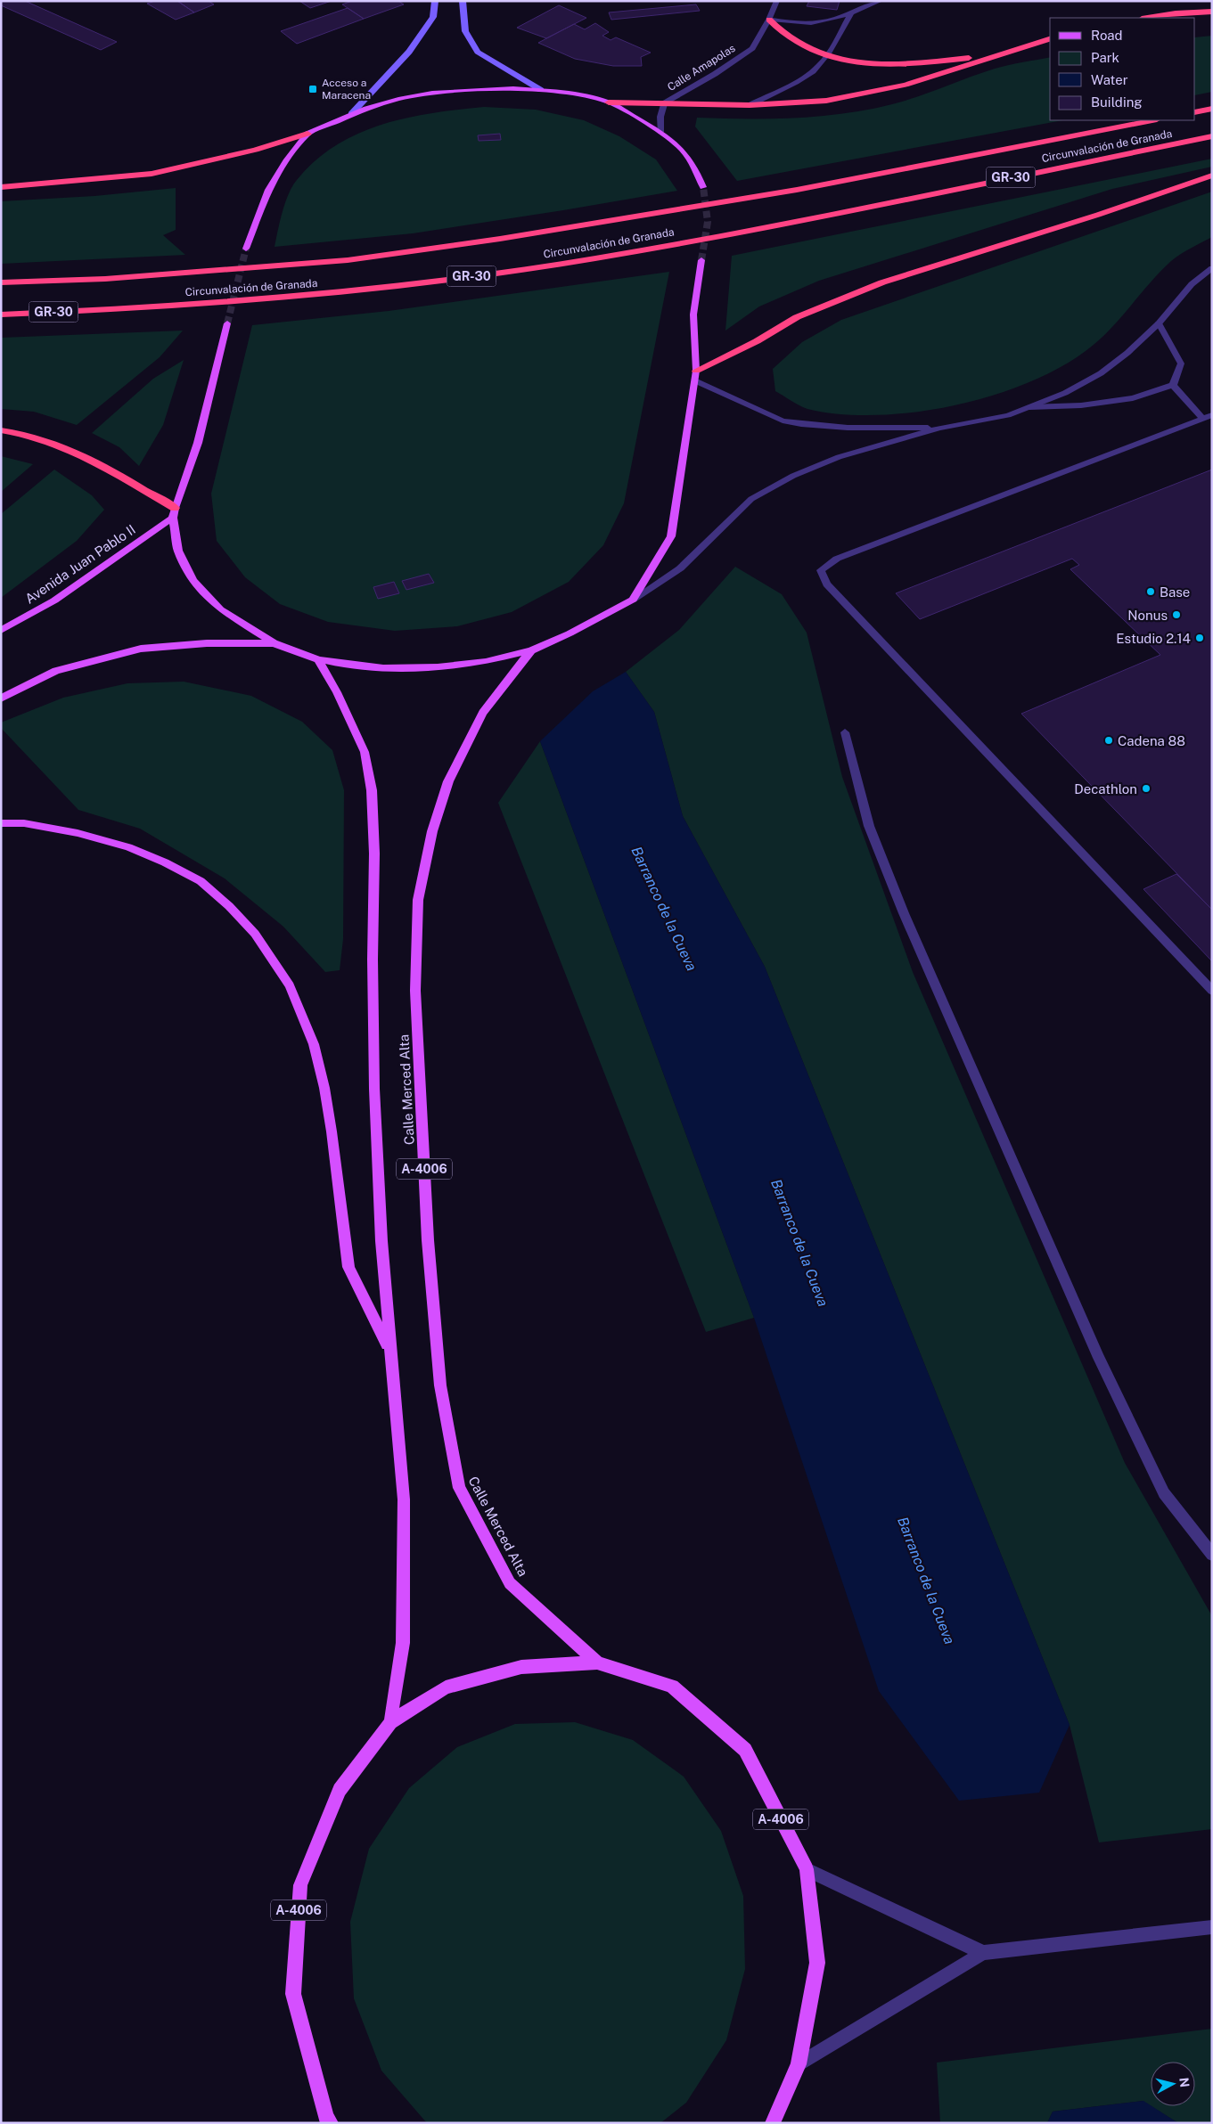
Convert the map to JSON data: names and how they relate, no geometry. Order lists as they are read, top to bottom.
{
  "streets": {
    "highway": ["Circunvalación de Granada", "GR-30"],
    "main road": ["Avenida Juan Pablo II", "Calle Merced Alta", "A-4006"],
    "street": ["Calle Amapolas"]
  },
  "crossings": [
    ["Calle Merced Alta", "A-4006"]
  ],
  "water": ["Barranco de la Cueva"],
  "places": {
    "transit": ["Acceso a Maracena"],
    "other": [
      "Base",
      "Nonus",
      "Estudio 2.14",
      "Cadena 88",
      "Decathlon"
    ]
  },
  "legend": [
    "Road",
    "Park",
    "Water",
    "Building"
  ],
  "north": "right"
}
